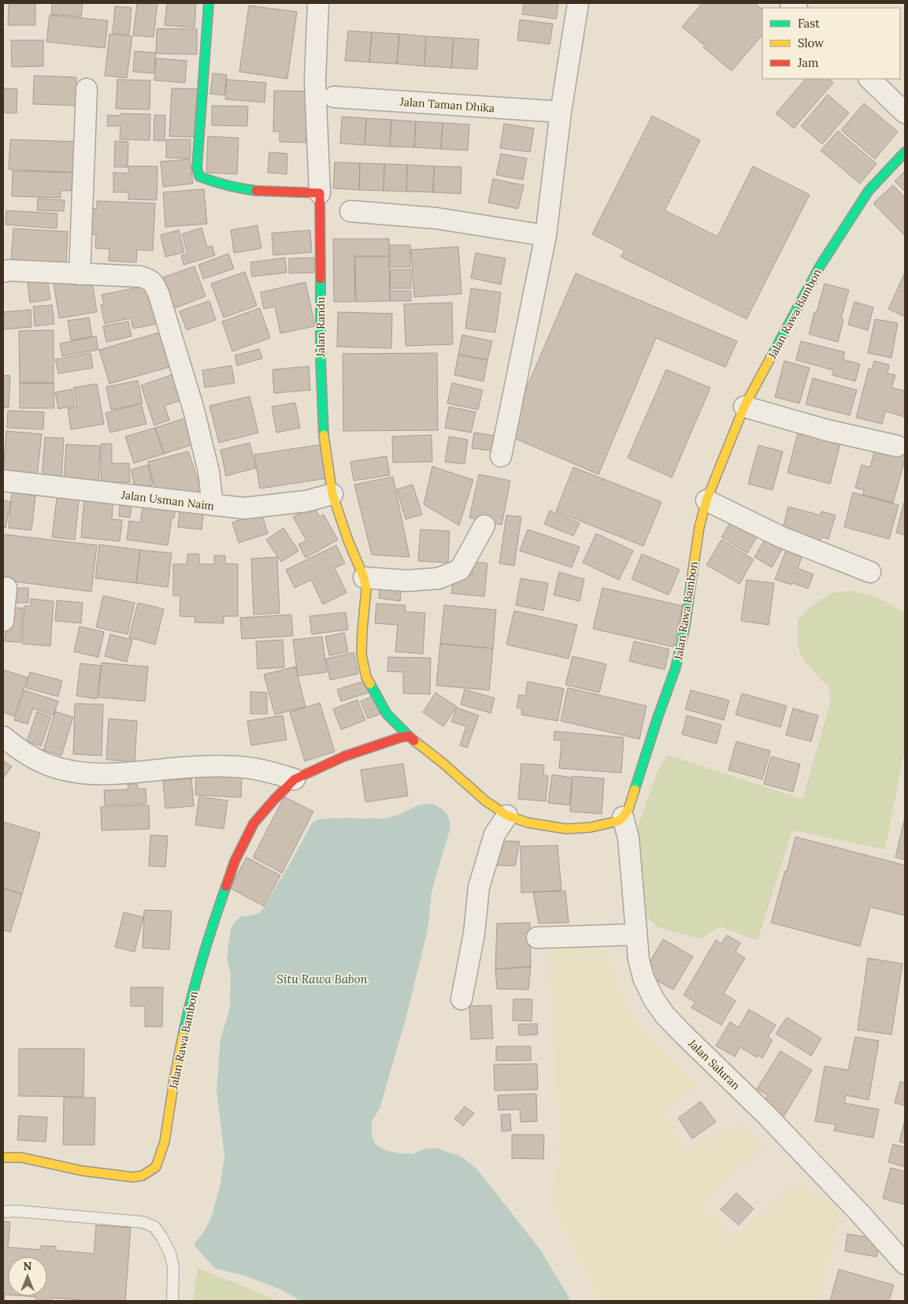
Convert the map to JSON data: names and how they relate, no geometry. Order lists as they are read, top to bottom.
{
  "streets": {
    "street": [
      "Jalan Taman Dhika",
      "Jalan Rawa Bambon",
      "Jalan Randu",
      "Jalan Usman Naim",
      "Jalan Saluran"
    ]
  },
  "crossings": [
    ["Jalan Rawa Bambon", "Jalan Randu"],
    ["Jalan Rawa Bambon", "Jalan Saluran"],
    ["Jalan Randu", "Jalan Usman Naim"]
  ],
  "water": ["Situ Rawa Babon"],
  "legend": ["Fast", "Slow", "Jam"],
  "north": "top"
}
